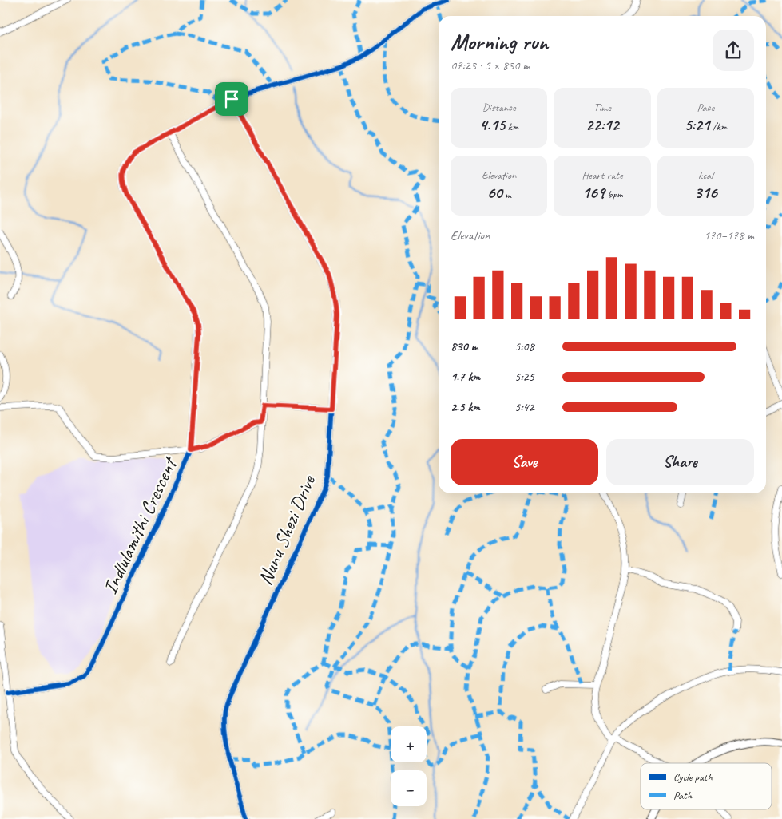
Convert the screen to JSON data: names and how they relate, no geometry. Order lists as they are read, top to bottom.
{
  "streets": {
    "street": ["Indlulamithi Crescent", "Nunu Shezi Drive"]
  },
  "crossings": [
    ["Indlulamithi Crescent", "Nunu Shezi Drive"]
  ],
  "legend": ["Cycle path", "Path"],
  "page": {
    "heading": ["Morning run", "07:23 · 5 × 830 m"],
    "stats": [
      ["Distance", "4.15 km"],
      ["Time", "22:12"],
      ["Pace", "5:21 /km"],
      ["Elevation", "60 m"],
      ["Heart rate", "169 bpm"],
      ["kcal", "316"]
    ],
    "chart": ["Elevation", "170–178 m"],
    "list": [
      {
        "name": "830 m",
        "note": "5:08"
      },
      {
        "name": "1.7 km",
        "note": "5:25"
      },
      {
        "name": "2.5 km",
        "note": "5:42"
      }
    ],
    "buttons": ["Save", "Share"],
    "map_buttons": ["+", "−"]
  }
}
